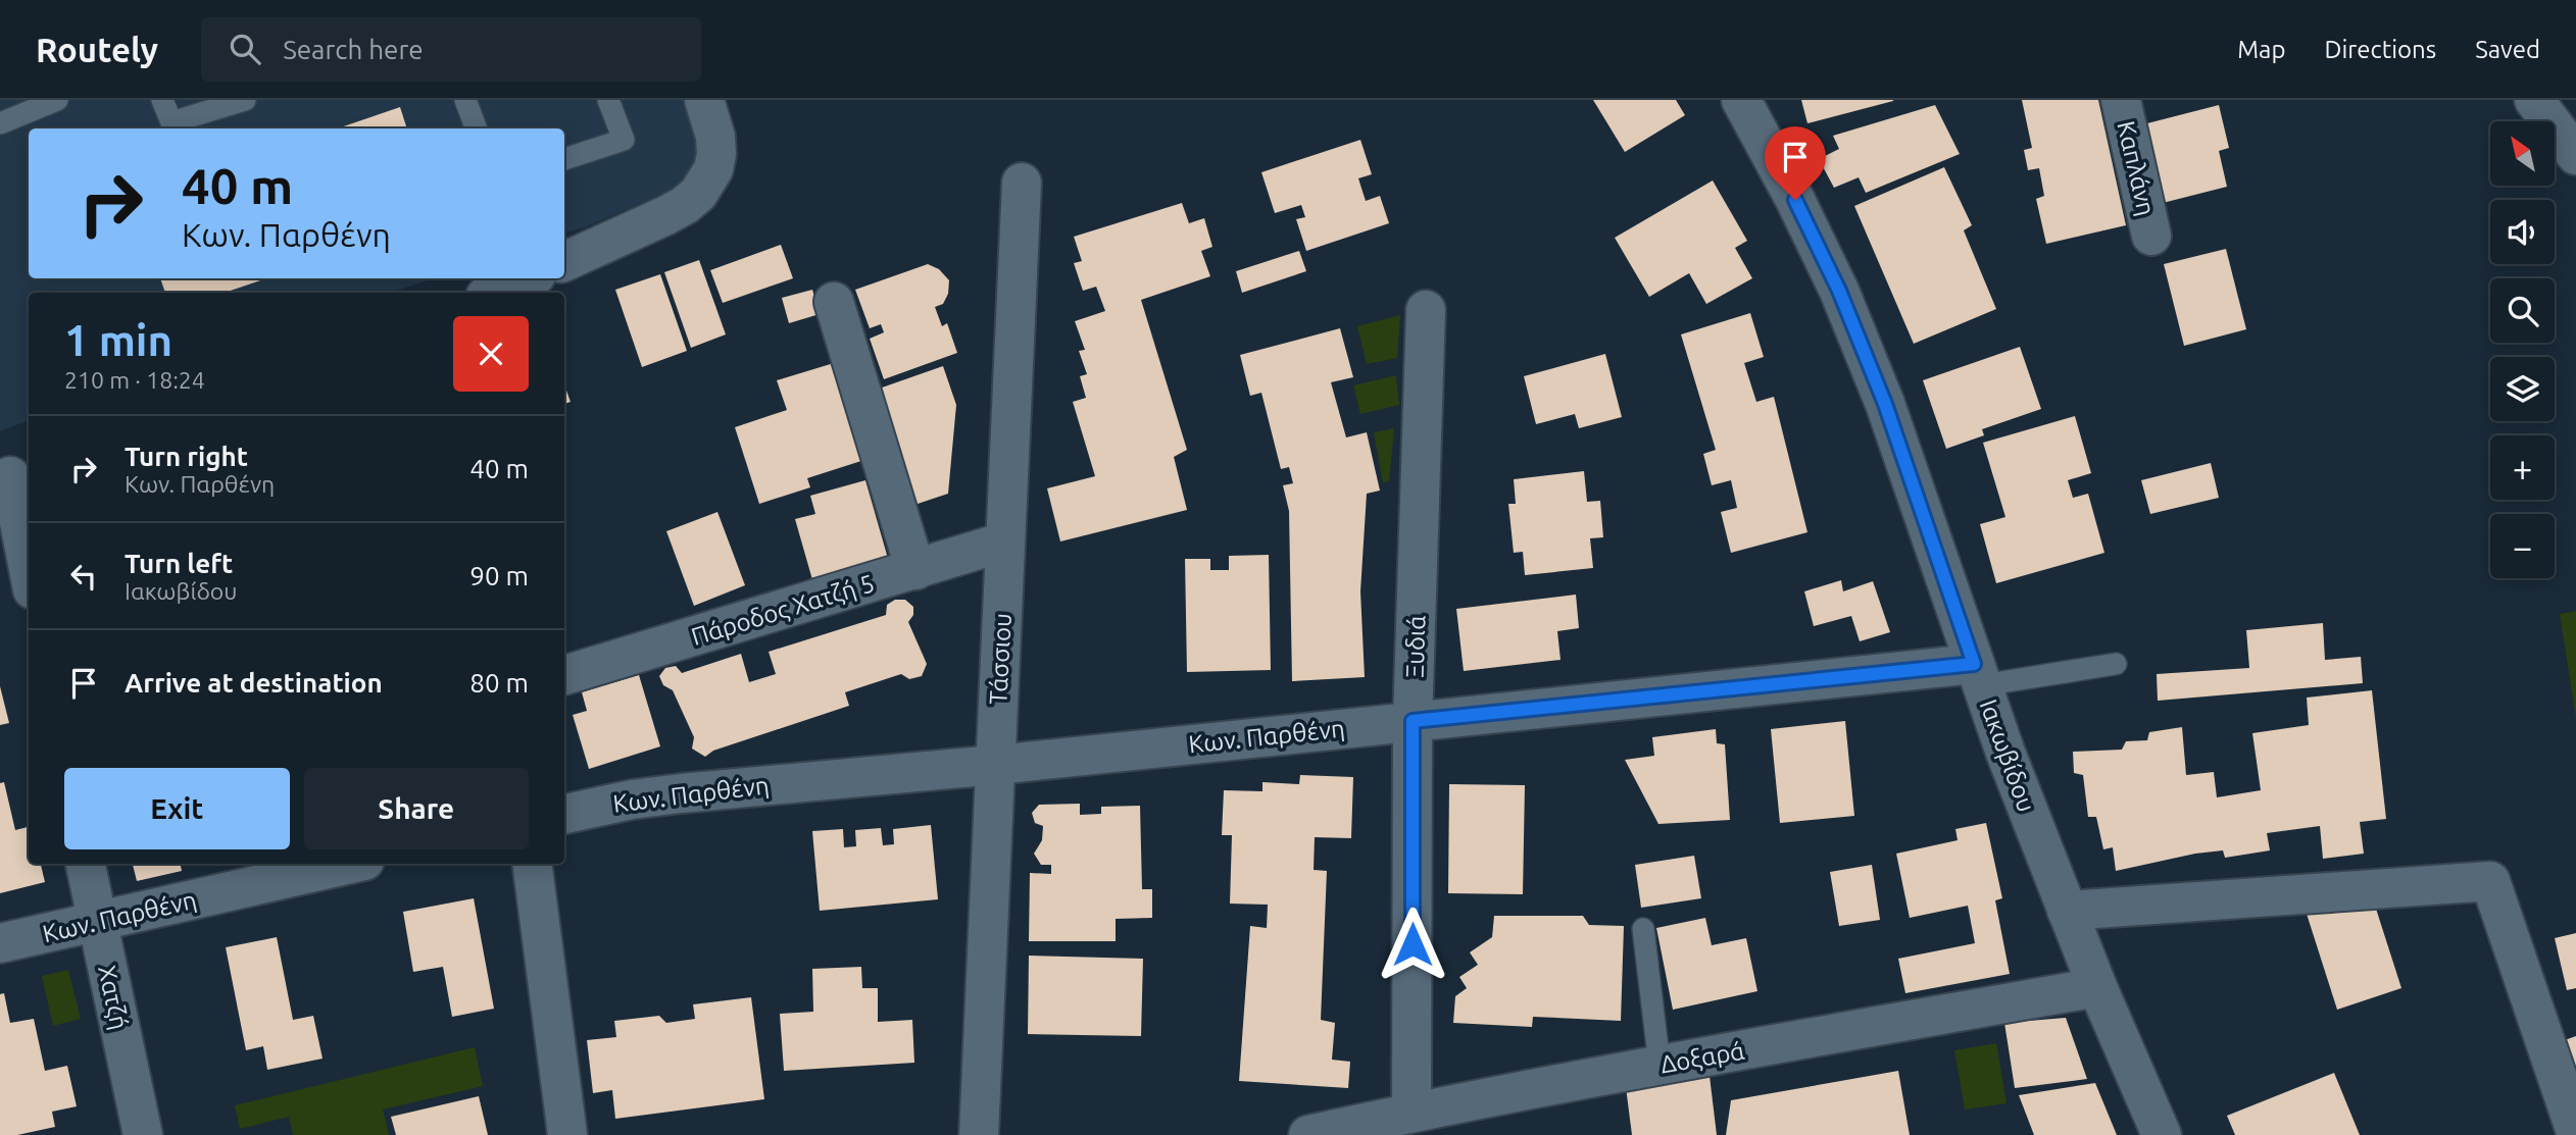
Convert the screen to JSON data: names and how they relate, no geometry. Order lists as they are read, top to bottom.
{
  "streets": {
    "street": [
      "Καπλάνη",
      "Πάροδος Χατζή 5",
      "Ξυδιά",
      "Τάσσιου",
      "Κων. Παρθένη",
      "Ιακωβίδου",
      "Χατζή",
      "Δοξαρά"
    ]
  },
  "crossings": [
    ["Πάροδος Χατζή 5", "Τάσσιου"],
    ["Ξυδιά", "Κων. Παρθένη"],
    ["Ξυδιά", "Δοξαρά"],
    ["Τάσσιου", "Κων. Παρθένη"],
    ["Κων. Παρθένη", "Ιακωβίδου"],
    ["Κων. Παρθένη", "Χατζή"],
    ["Ιακωβίδου", "Δοξαρά"]
  ],
  "north": "top left",
  "page": {
    "header": "Routely",
    "search": "Search here",
    "nav": ["Map", "Directions", "Saved"],
    "map_buttons": ["+", "−"],
    "turn": ["40 m", "Κων. Παρθένη"],
    "heading": ["1 min", "210 m · 18:24"],
    "list": [
      {
        "name": "Turn right",
        "note": "Κων. Παρθένη",
        "value": "40 m"
      },
      {
        "name": "Turn left",
        "note": "Ιακωβίδου",
        "value": "90 m"
      },
      {
        "name": "Arrive at destination",
        "value": "80 m"
      }
    ],
    "buttons": ["Exit", "Share"]
  }
}
